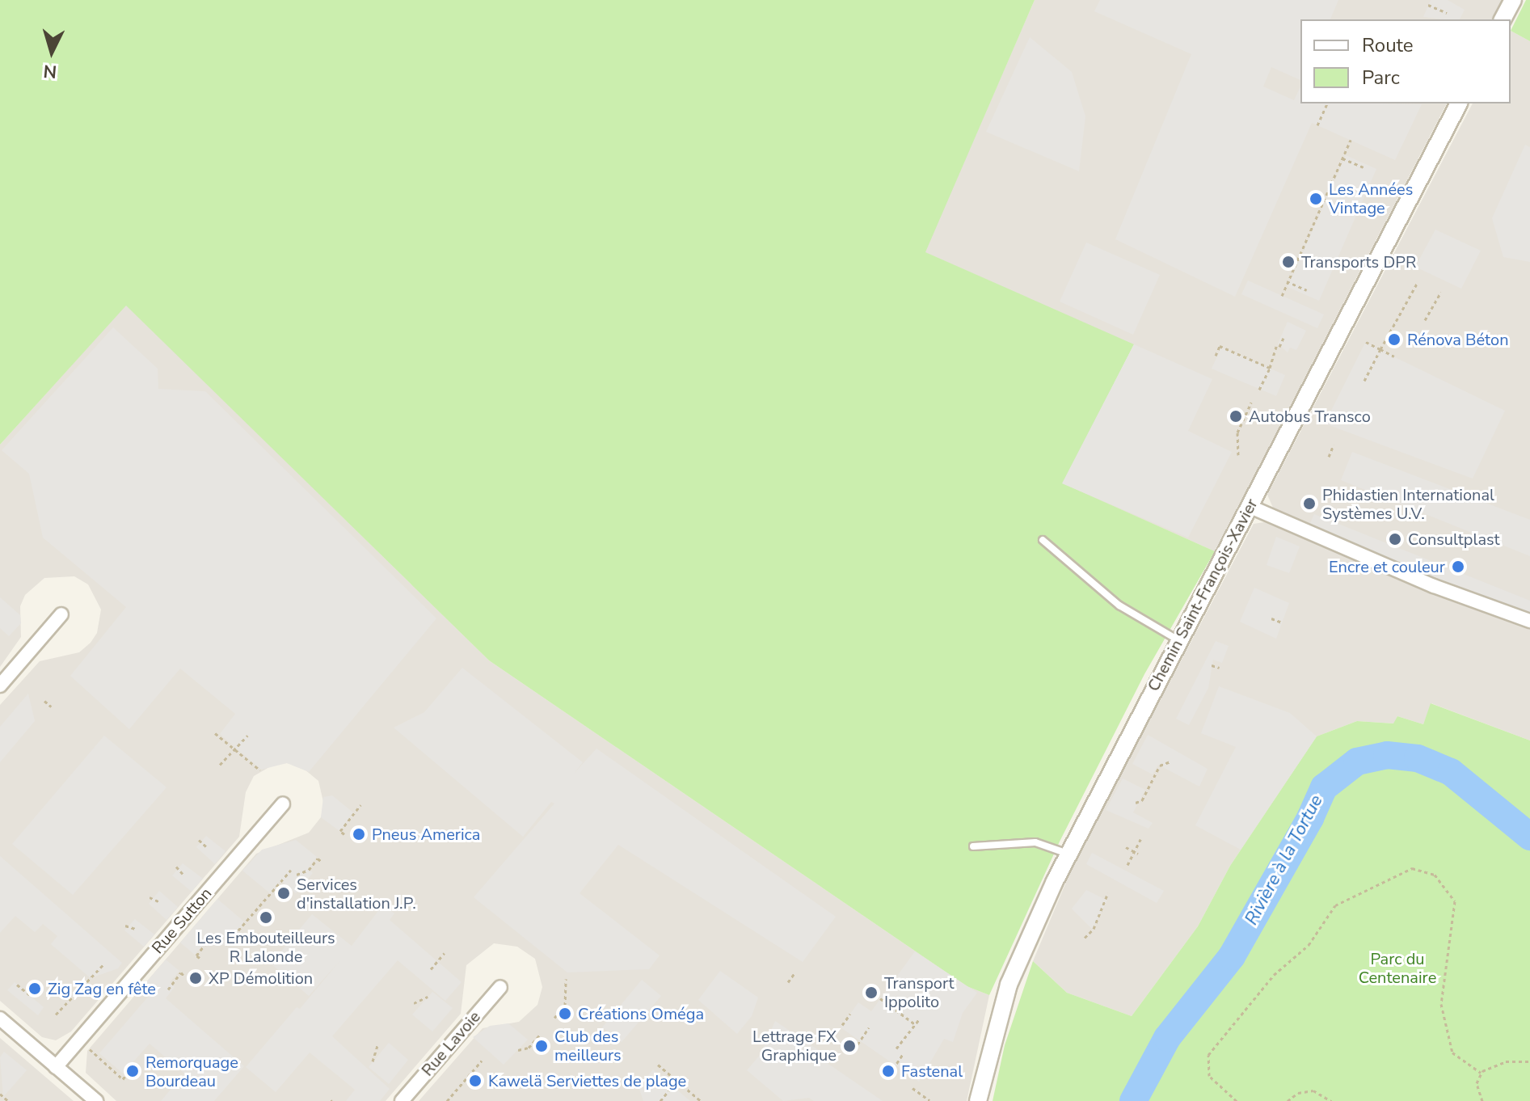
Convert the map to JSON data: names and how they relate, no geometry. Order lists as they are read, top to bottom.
{
  "streets": {
    "street": ["Chemin Saint-François-Xavier", "Rue Sutton", "Rue Lavoie"]
  },
  "water": ["Rivière à la Tortue"],
  "parks": ["Parc du Centenaire"],
  "places": [
    "Les Années Vintage",
    "Transports DPR",
    "Rénova Béton",
    "Autobus Transco",
    "Phidastien International Systèmes U.V.",
    "Consultplast",
    "Encre et couleur",
    "Pneus America",
    "Services d'installation J.P.",
    "Les Embouteilleurs R Lalonde",
    "XP Démolition",
    "Zig Zag en fête",
    "Transport Ippolito",
    "Créations Oméga",
    "Club des meilleurs",
    "Lettrage FX Graphique",
    "Remorquage Bourdeau",
    "Fastenal",
    "Kawelä Serviettes de plage"
  ],
  "legend": ["Route", "Parc"],
  "north": "bottom"
}
